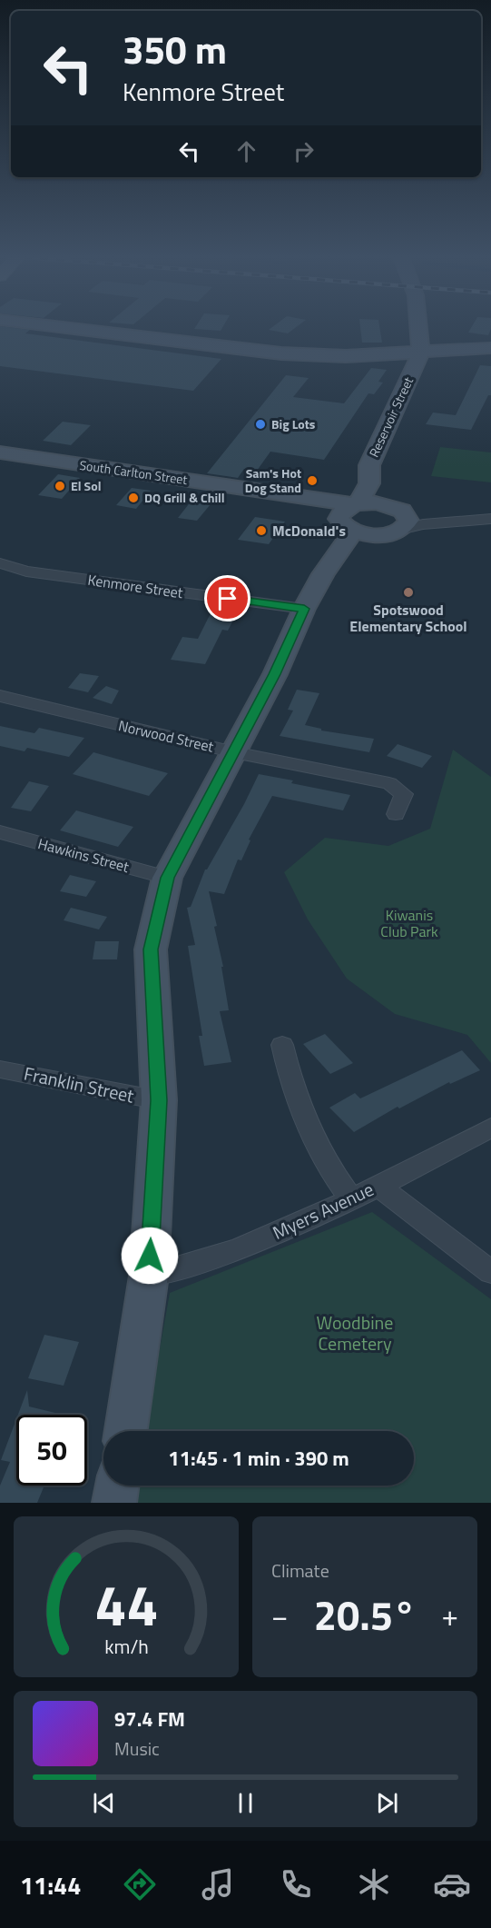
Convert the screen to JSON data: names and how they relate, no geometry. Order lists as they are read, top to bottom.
{
  "streets": {
    "main road": ["Reservoir Street", "South Carlton Street"],
    "street": [
      "Kenmore Street",
      "Norwood Street",
      "Hawkins Street",
      "Franklin Street",
      "Myers Avenue"
    ]
  },
  "crossings": [
    ["Reservoir Street", "South Carlton Street"],
    ["Reservoir Street", "Kenmore Street"],
    ["Reservoir Street", "Norwood Street"],
    ["Reservoir Street", "Hawkins Street"],
    ["Reservoir Street", "Franklin Street"],
    ["Reservoir Street", "Myers Avenue"]
  ],
  "parks": ["Kiwanis Club Park", "Woodbine Cemetery"],
  "places": [
    "Big Lots",
    "Sam's Hot Dog Stand",
    "El Sol",
    "DQ Grill & Chill",
    "McDonald's",
    "Spotswood Elementary School"
  ],
  "page": {
    "turn": ["350 m", "Kenmore Street"],
    "limit": "50",
    "trip": "11:45 · 1 min · 390 m",
    "tile": "Climate",
    "heat": ["−", "20.5°", "+"],
    "song": ["97.4 FM", "Music"],
    "tabs": "11:44",
    "gauge": ["44", "km/h"]
  }
}
